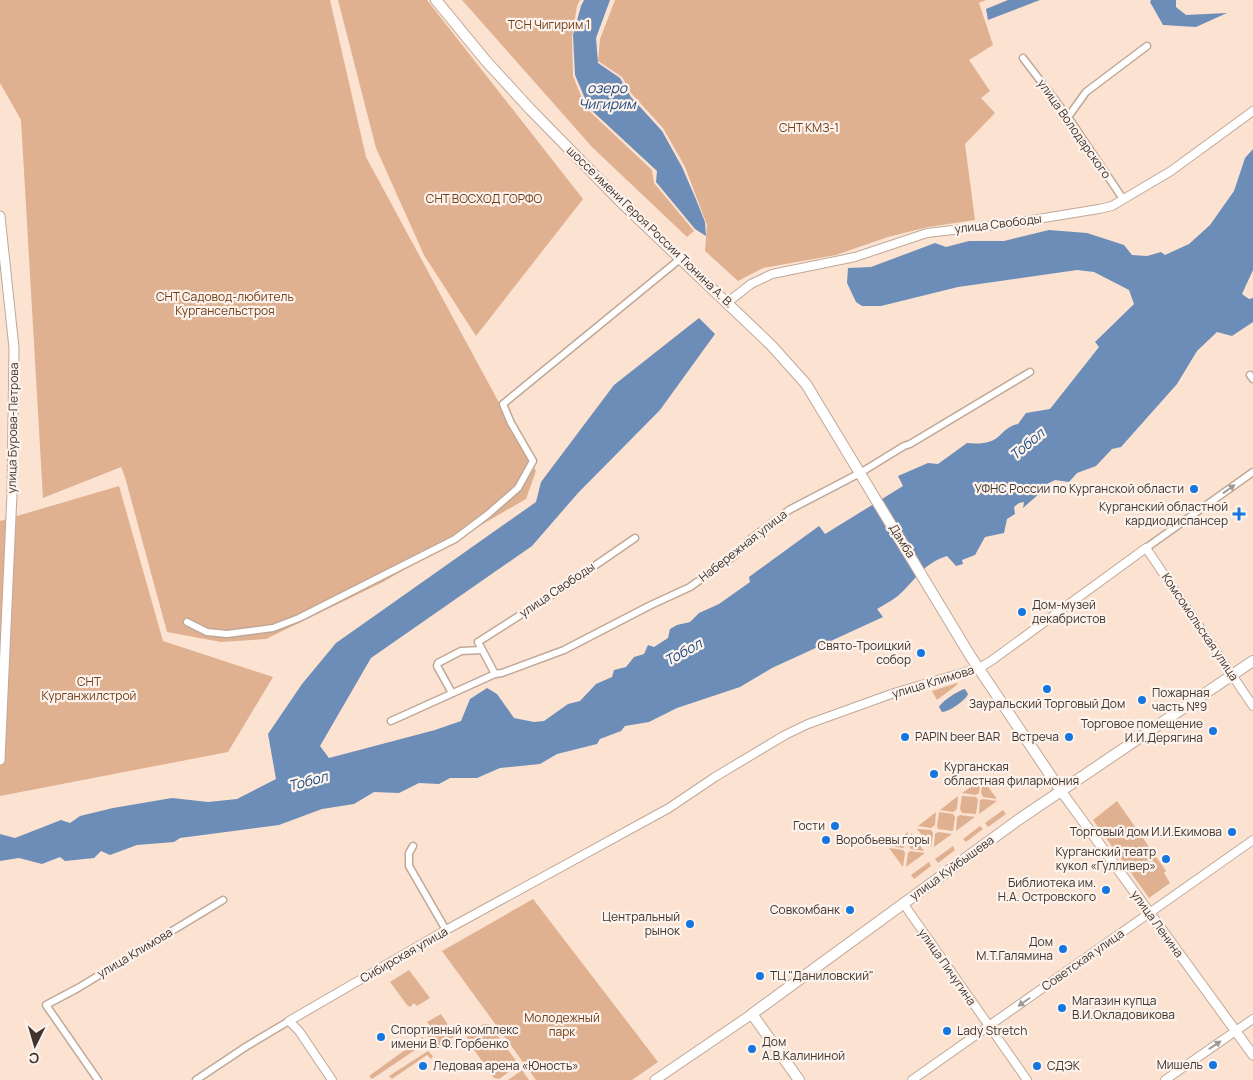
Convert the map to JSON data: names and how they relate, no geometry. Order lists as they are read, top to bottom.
{
  "streets": {
    "main road": [
      "шоссе имени Героя России Тюнина А. В.",
      "улица Бурова-Петрова",
      "Дамба",
      "улица Куйбышева",
      "улица Ленина"
    ],
    "street": [
      "улица Володарского",
      "улица Свободы",
      "Набережная улица",
      "Комсомольская улица",
      "улица Климова",
      "Сибирская улица",
      "Советская улица",
      "улица Пичугина"
    ]
  },
  "crossings": [
    ["улица Володарского", "улица Свободы"],
    ["улица Свободы", "шоссе имени Героя России Тюнина А. В."],
    ["шоссе имени Героя России Тюнина А. В.", "Дамба"],
    ["шоссе имени Героя России Тюнина А. В.", "Набережная улица"],
    ["Дамба", "Набережная улица"],
    ["Дамба", "улица Климова"],
    ["Дамба", "улица Ленина"],
    ["Комсомольская улица", "улица Климова"],
    ["Комсомольская улица", "улица Куйбышева"],
    ["улица Климова", "улица Ленина"],
    ["улица Климова", "Сибирская улица"],
    ["улица Куйбышева", "улица Ленина"],
    ["улица Куйбышева", "улица Пичугина"],
    ["улица Ленина", "Советская улица"],
    ["Советская улица", "улица Пичугина"]
  ],
  "one_way": ["Советская улица"],
  "water": ["озеро Чигирим", "Тобол"],
  "parks": [
    "ТСН Чигирим 1",
    "СНТ КМЗ-1",
    "СНТ ВОСХОД ГОРФО",
    "СНТ Садовод-любитель Кургансельстроя",
    "СНТ Курганжилстрой",
    "Молодежный парк"
  ],
  "places": {
    "other": [
      "УФНС России по Курганской области",
      "Дом-музей декабристов",
      "Свято-Троицкий собор",
      "Зауральский Торговый Дом",
      "Пожарная часть №9",
      "Торговое помещение И.И.Дерягина",
      "PAPIN beer BAR",
      "Встреча",
      "Курганская областная филармония",
      "Гости",
      "Торговый дом И.И.Екимова",
      "Воробьевы горы",
      "Курганский театр кукол «Гулливер»",
      "Библиотека им. Н.А. Островского",
      "Совкомбанк",
      "Центральный рынок",
      "Дом М.Т.Галямина",
      "ТЦ \"Даниловский\"",
      "Магазин купца В.И.Окладовикова",
      "Lady Stretch",
      "Спортивный комплекс имени В. Ф. Горбенко",
      "Дом А.В.Калининой",
      "Мишель",
      "Ледовая арена «Юность»",
      "СДЭК"
    ],
    "health": ["Курганский областной кардиодиспансер"]
  },
  "north": "bottom"
}
